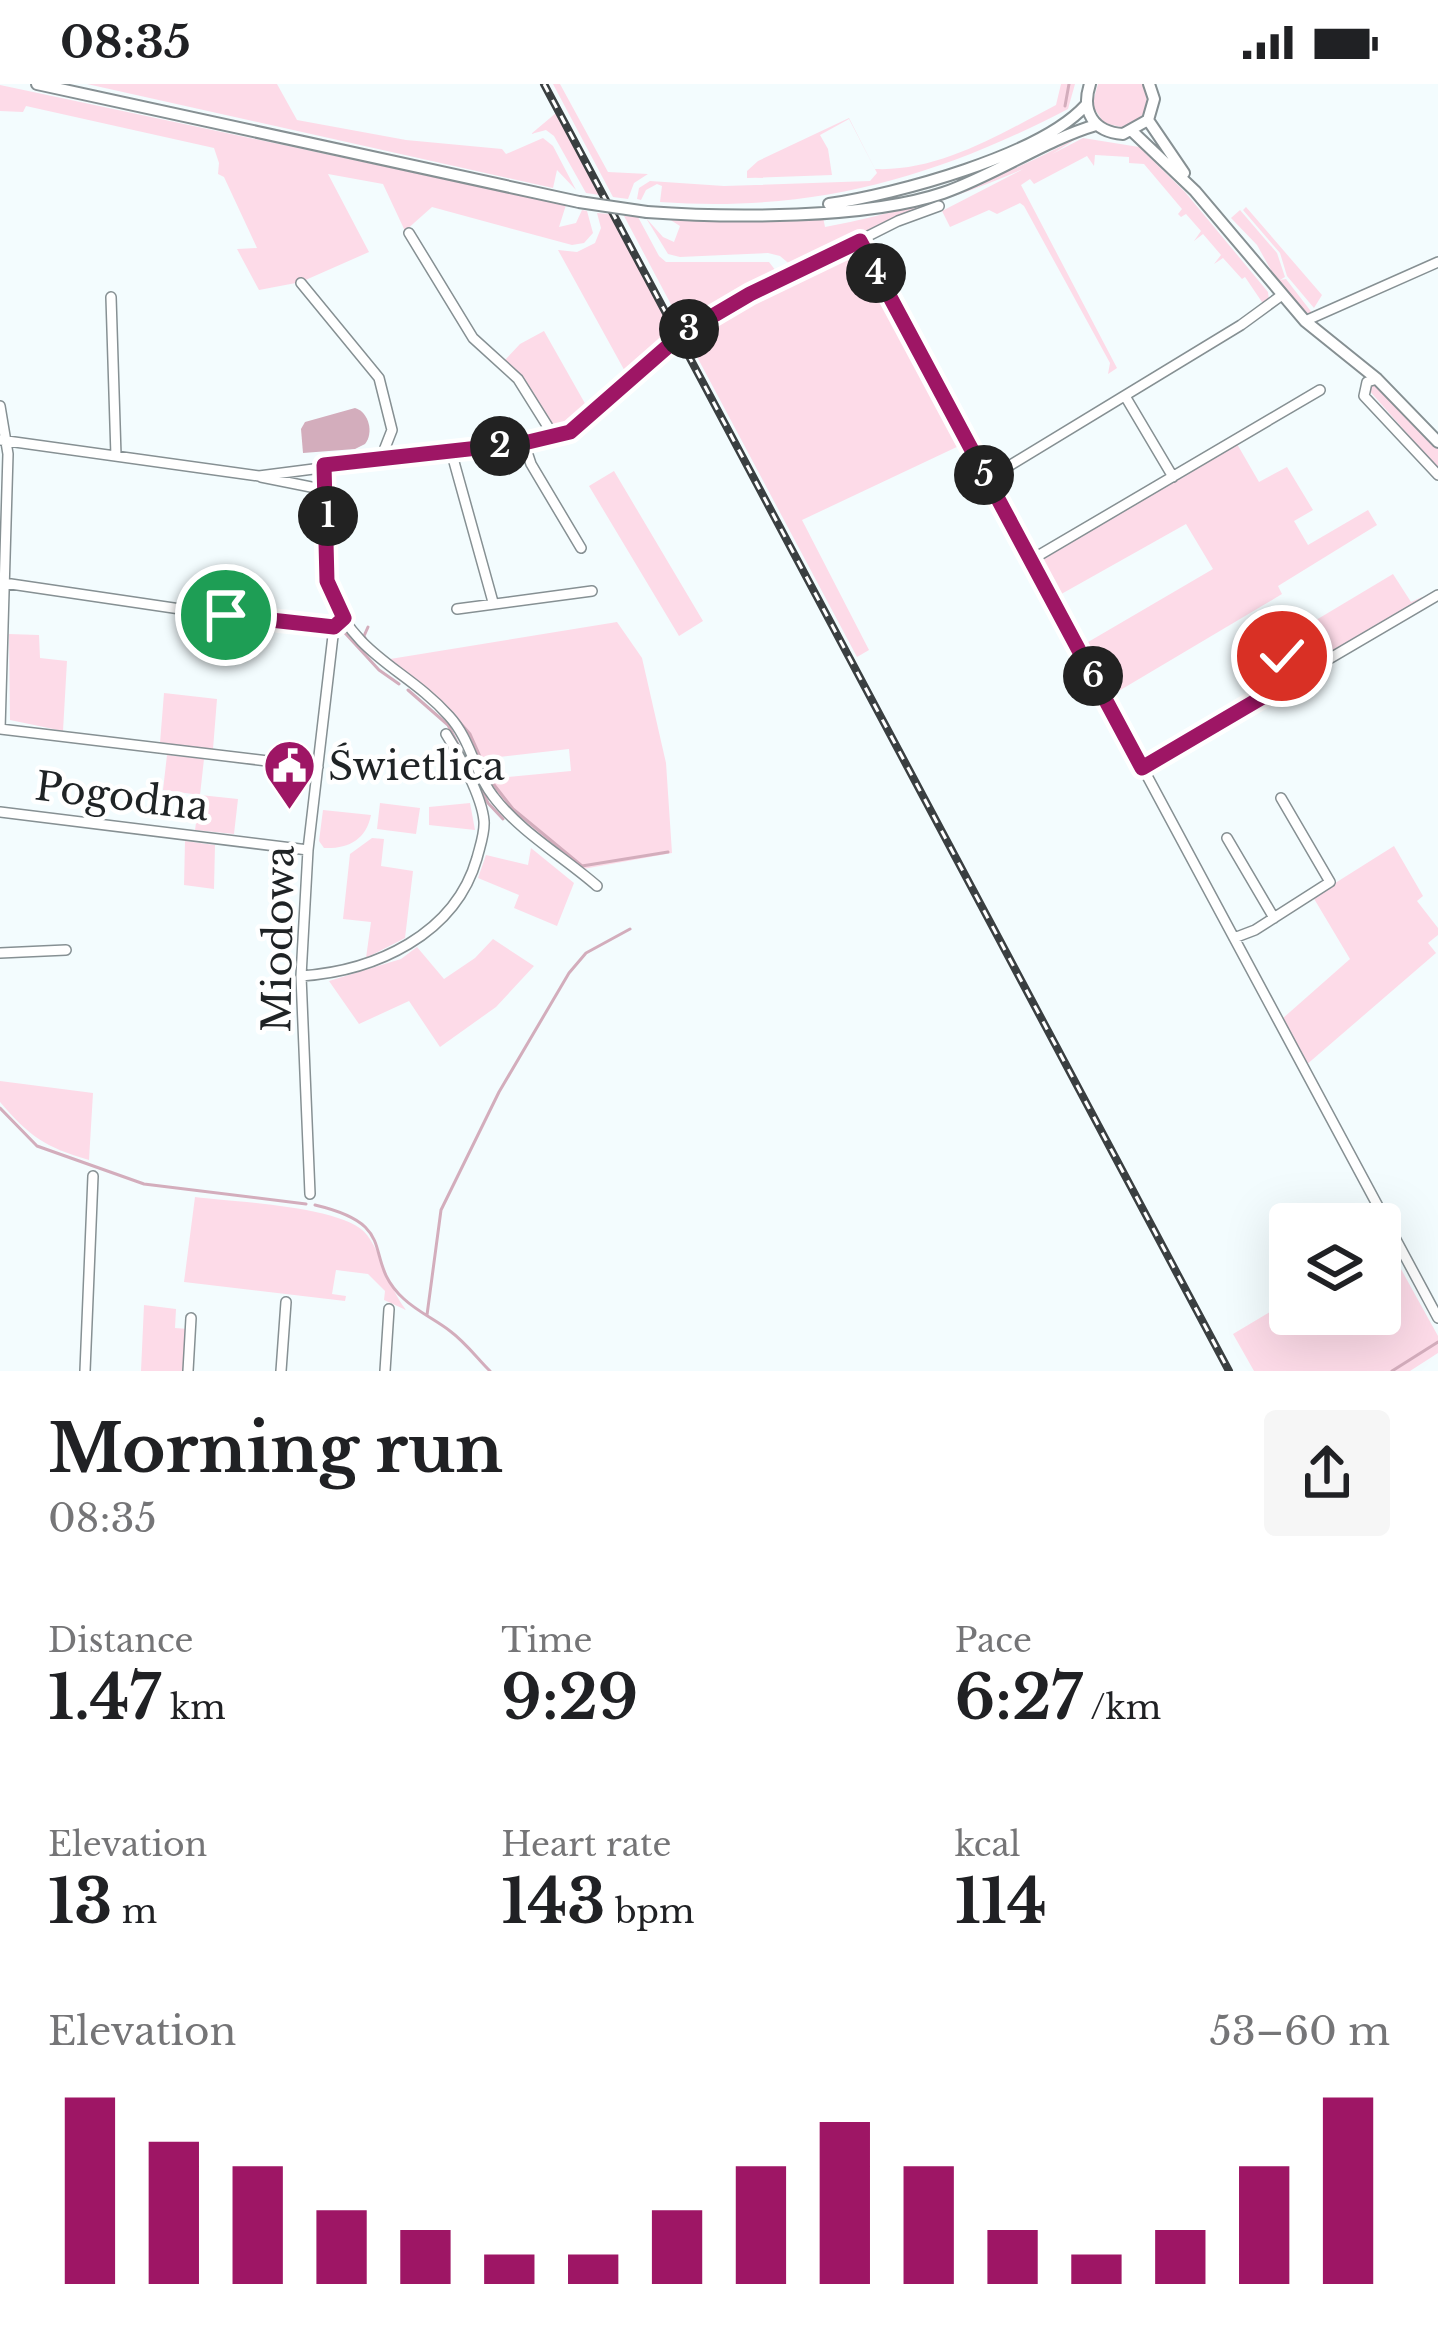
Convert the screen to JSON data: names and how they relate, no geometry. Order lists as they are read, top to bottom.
{
  "streets": {
    "street": ["Pogodna", "Miodowa"]
  },
  "crossings": [
    ["Pogodna", "Miodowa"]
  ],
  "places": {
    "public building": ["Świetlica"]
  },
  "page": {
    "status": "08:35",
    "pins": [
      "4",
      "3",
      "2",
      "5",
      "1",
      "6"
    ],
    "heading": ["Morning run", "08:35"],
    "stats": [
      ["Distance", "1.47 km"],
      ["Time", "9:29"],
      ["Pace", "6:27 /km"],
      ["Elevation", "13 m"],
      ["Heart rate", "143 bpm"],
      ["kcal", "114"]
    ],
    "chart": ["Elevation", "53–60 m"]
  }
}
